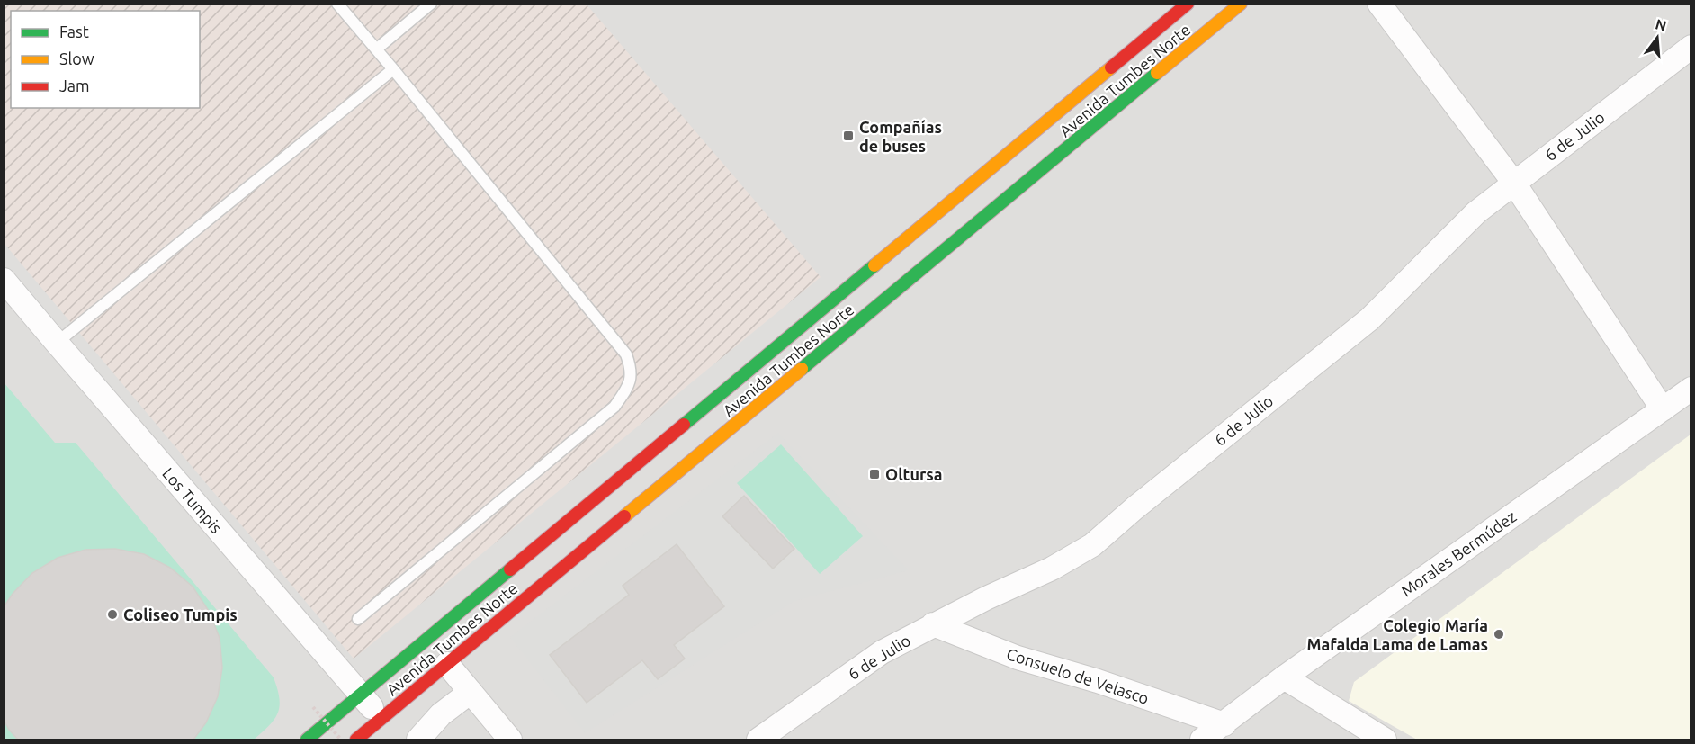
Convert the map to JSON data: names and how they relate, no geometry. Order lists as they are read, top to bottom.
{
  "streets": {
    "highway": ["Avenida Tumbes Norte"],
    "street": [
      "6 de Julio",
      "Los Tumpis",
      "Morales Bermúdez",
      "Consuelo de Velasco"
    ]
  },
  "crossings": [
    ["Avenida Tumbes Norte", "Los Tumpis"],
    ["6 de Julio", "Consuelo de Velasco"],
    ["Morales Bermúdez", "Consuelo de Velasco"]
  ],
  "places": {
    "transit": ["Compañías de buses", "Oltursa"],
    "other": ["Coliseo Tumpis", "Colegio María Mafalda Lama de Lamas"]
  },
  "legend": ["Fast", "Slow", "Jam"],
  "north": "top"
}
